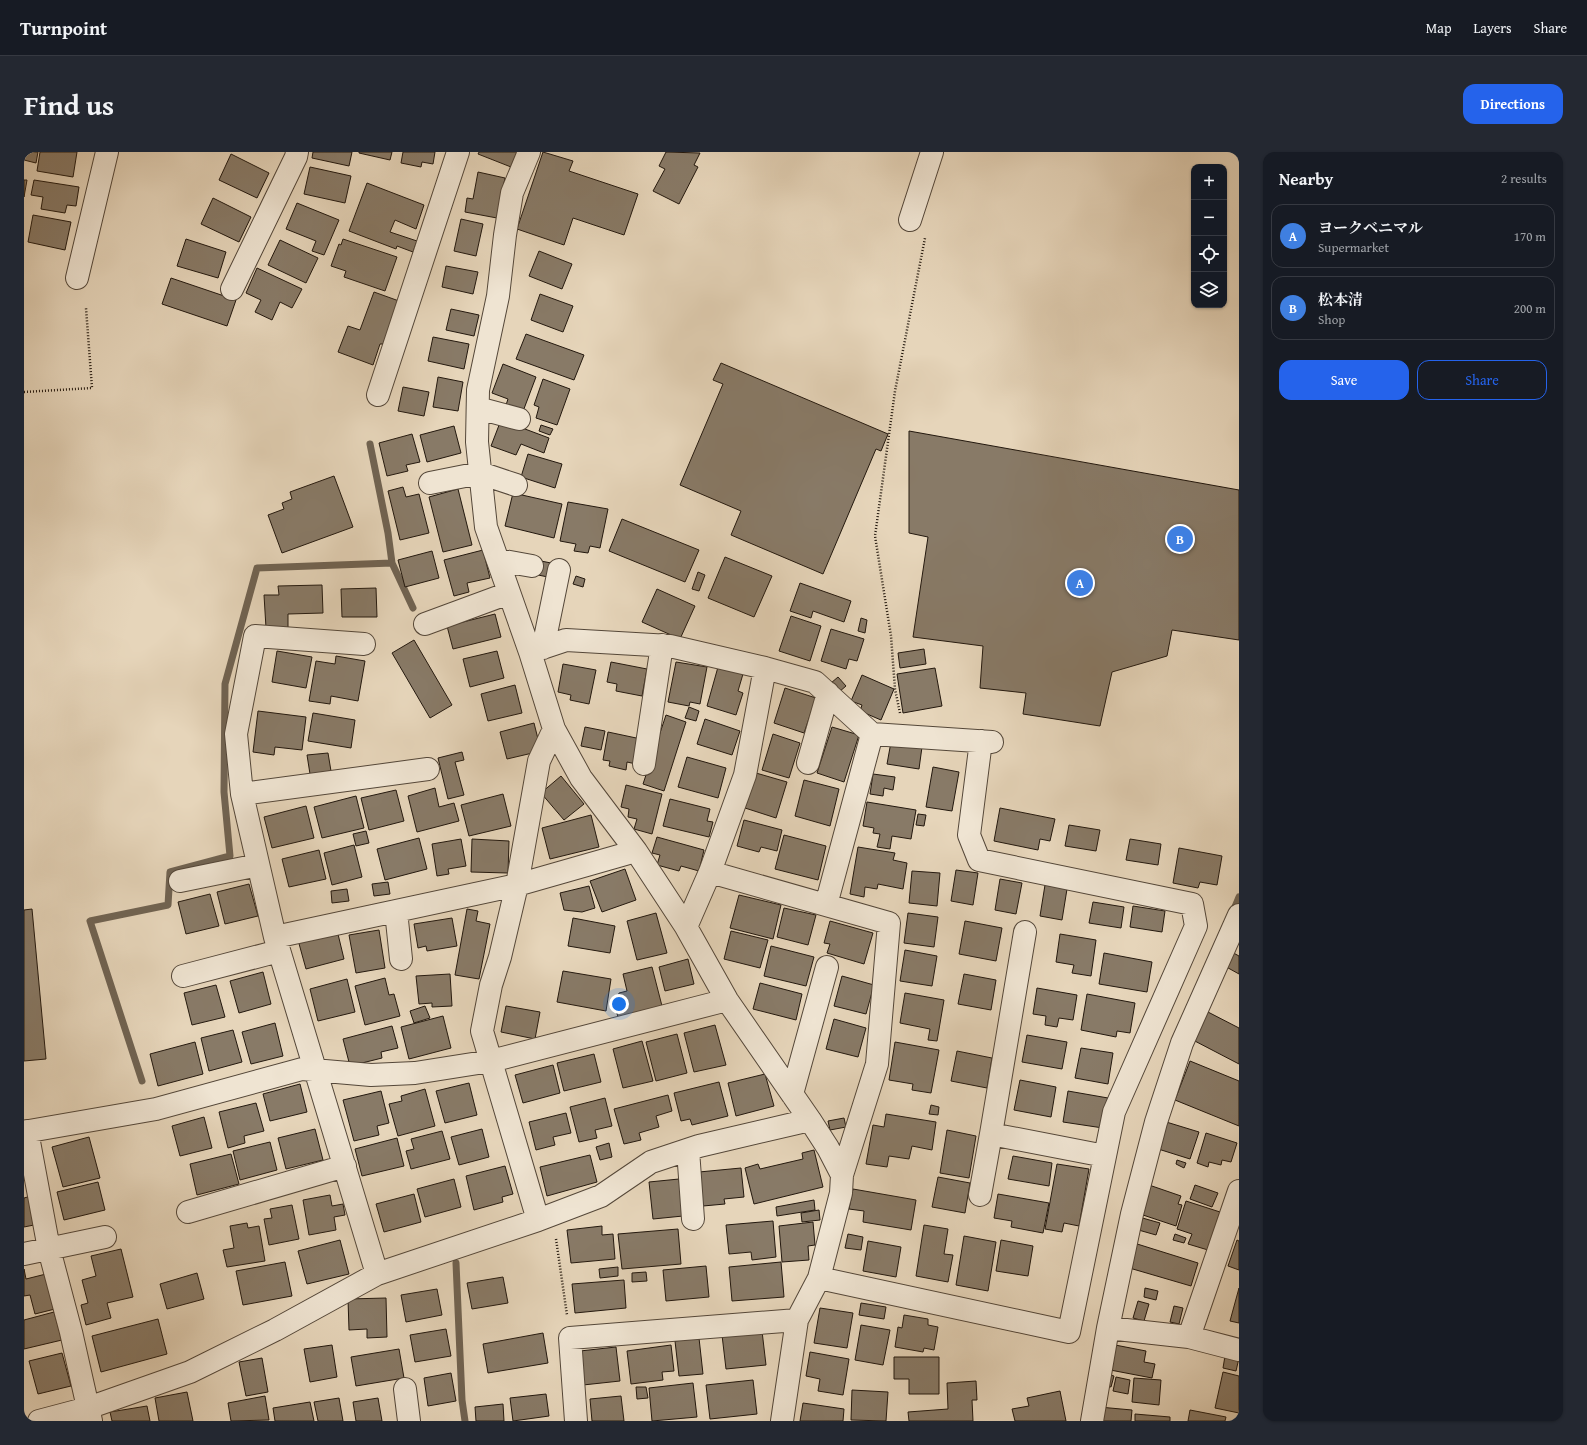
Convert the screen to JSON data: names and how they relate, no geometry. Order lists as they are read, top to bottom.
{
  "page": {
    "header": "Turnpoint",
    "nav": ["Map", "Layers", "Share"],
    "title": "Find us",
    "buttons": [
      "Directions",
      ["Save", "Share"]
    ],
    "heading": ["Nearby", "2 results"],
    "map_buttons": ["+", "−"],
    "list": [
      {
        "mark": "A",
        "name": "ヨークベニマル",
        "note": "Supermarket",
        "value": "170 m"
      },
      {
        "mark": "B",
        "name": "松本清",
        "note": "Shop",
        "value": "200 m"
      }
    ],
    "pins": ["B", "A"]
  }
}
